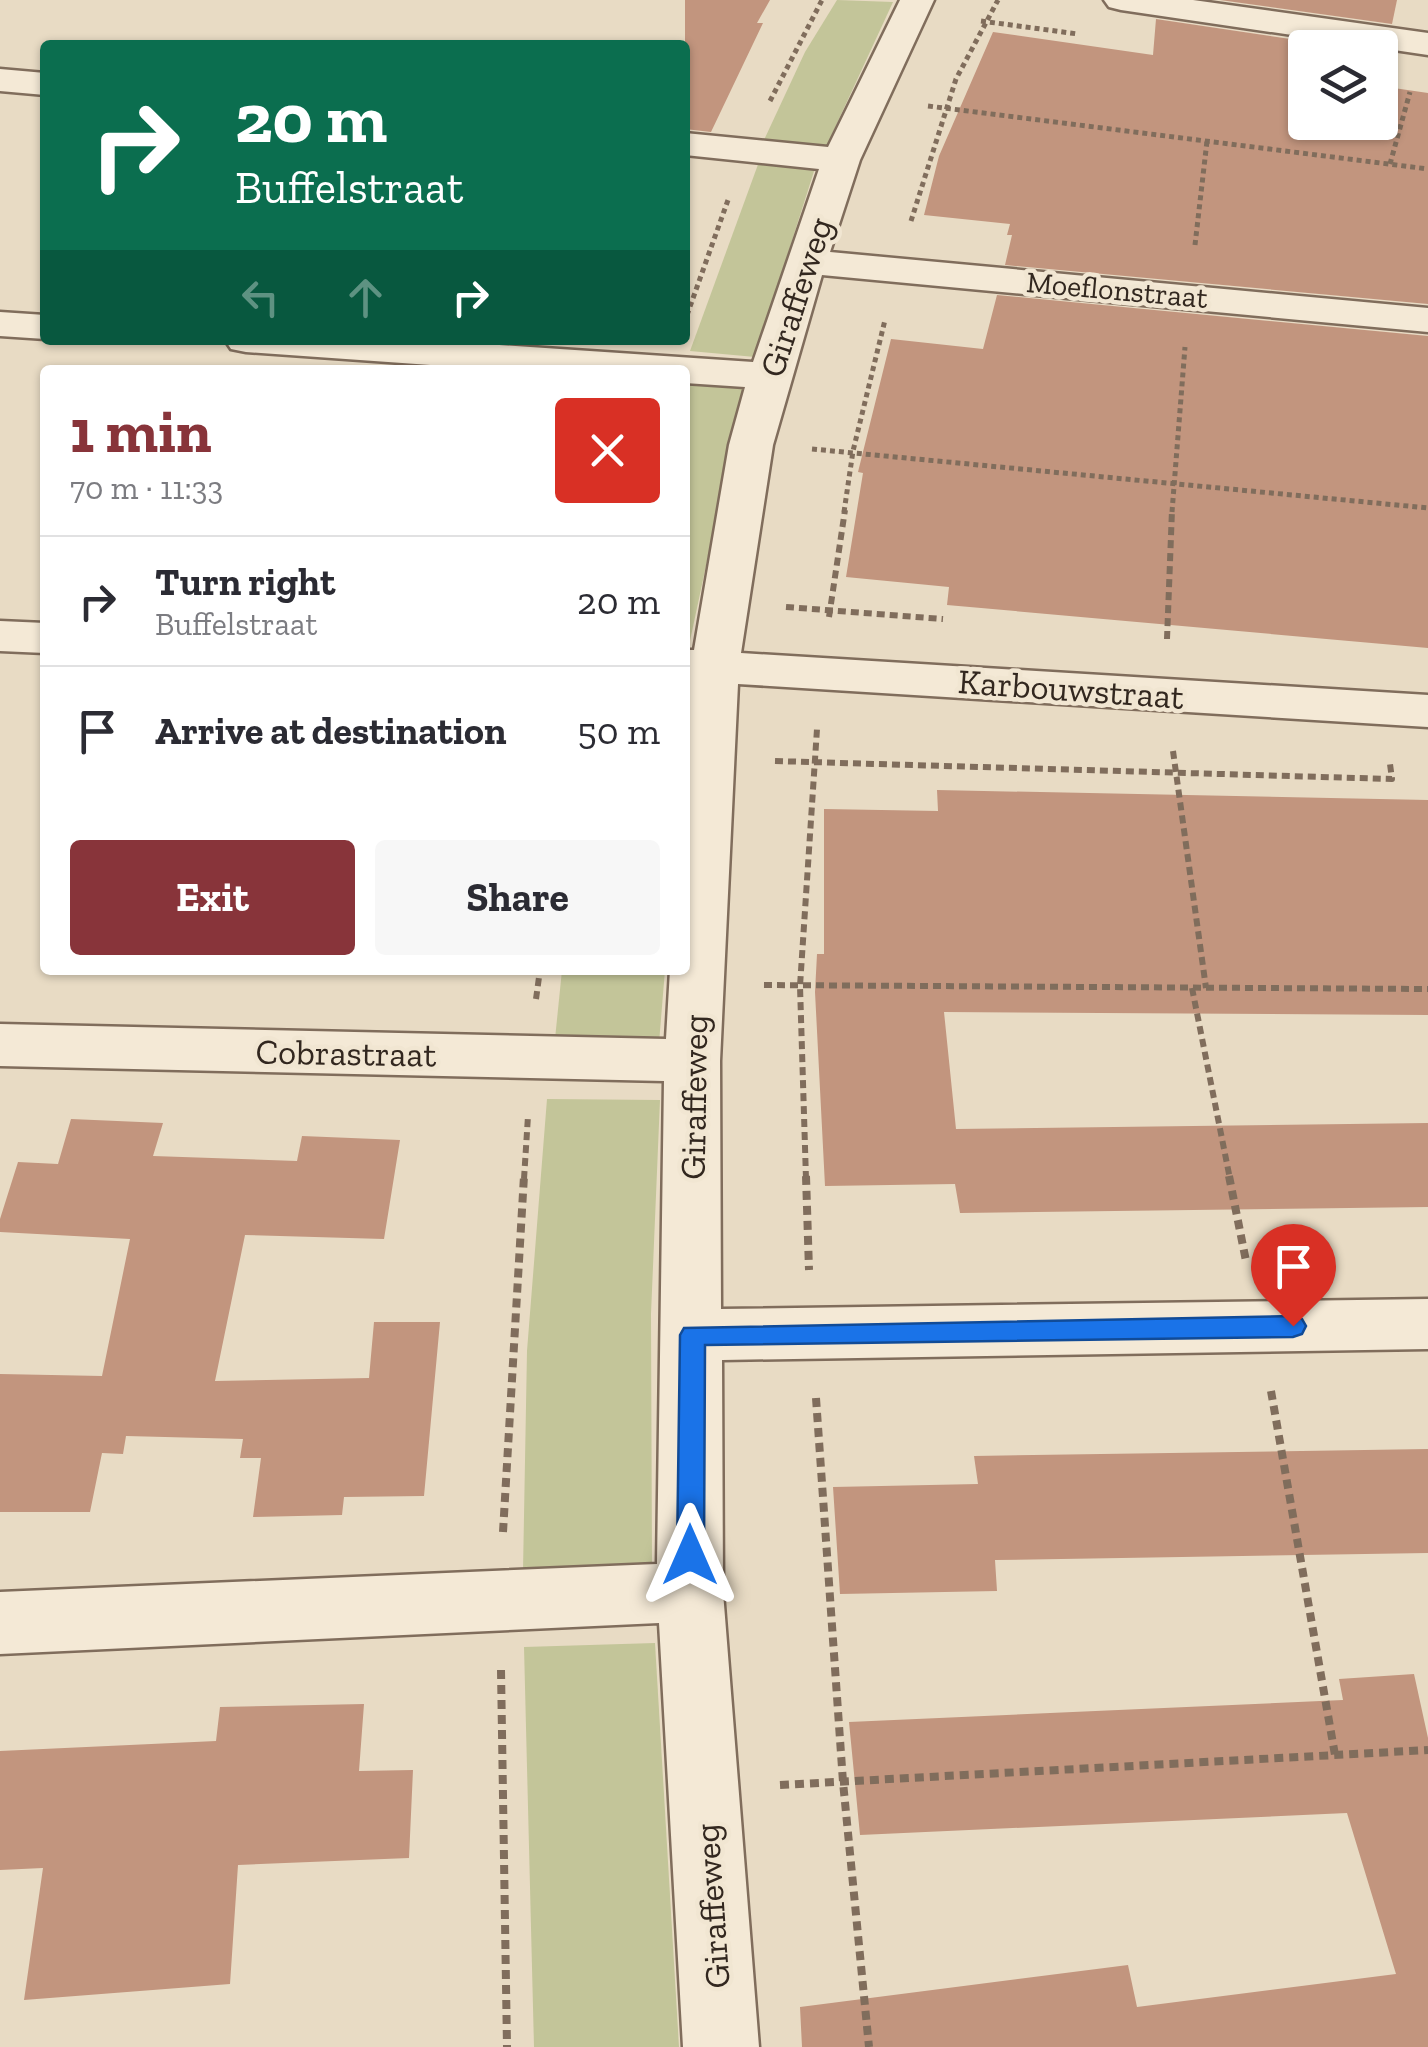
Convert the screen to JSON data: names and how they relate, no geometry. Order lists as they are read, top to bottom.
{
  "streets": {
    "street": [
      "Moeflonstraat",
      "Giraffeweg",
      "Karbouwstraat",
      "Cobrastraat"
    ]
  },
  "crossings": [
    ["Moeflonstraat", "Giraffeweg"],
    ["Giraffeweg", "Karbouwstraat"],
    ["Giraffeweg", "Cobrastraat"]
  ],
  "page": {
    "turn": ["20 m", "Buffelstraat"],
    "heading": ["1 min", "70 m · 11:33"],
    "list": [
      {
        "name": "Turn right",
        "note": "Buffelstraat",
        "value": "20 m"
      },
      {
        "name": "Arrive at destination",
        "value": "50 m"
      }
    ],
    "buttons": ["Exit", "Share"]
  }
}
